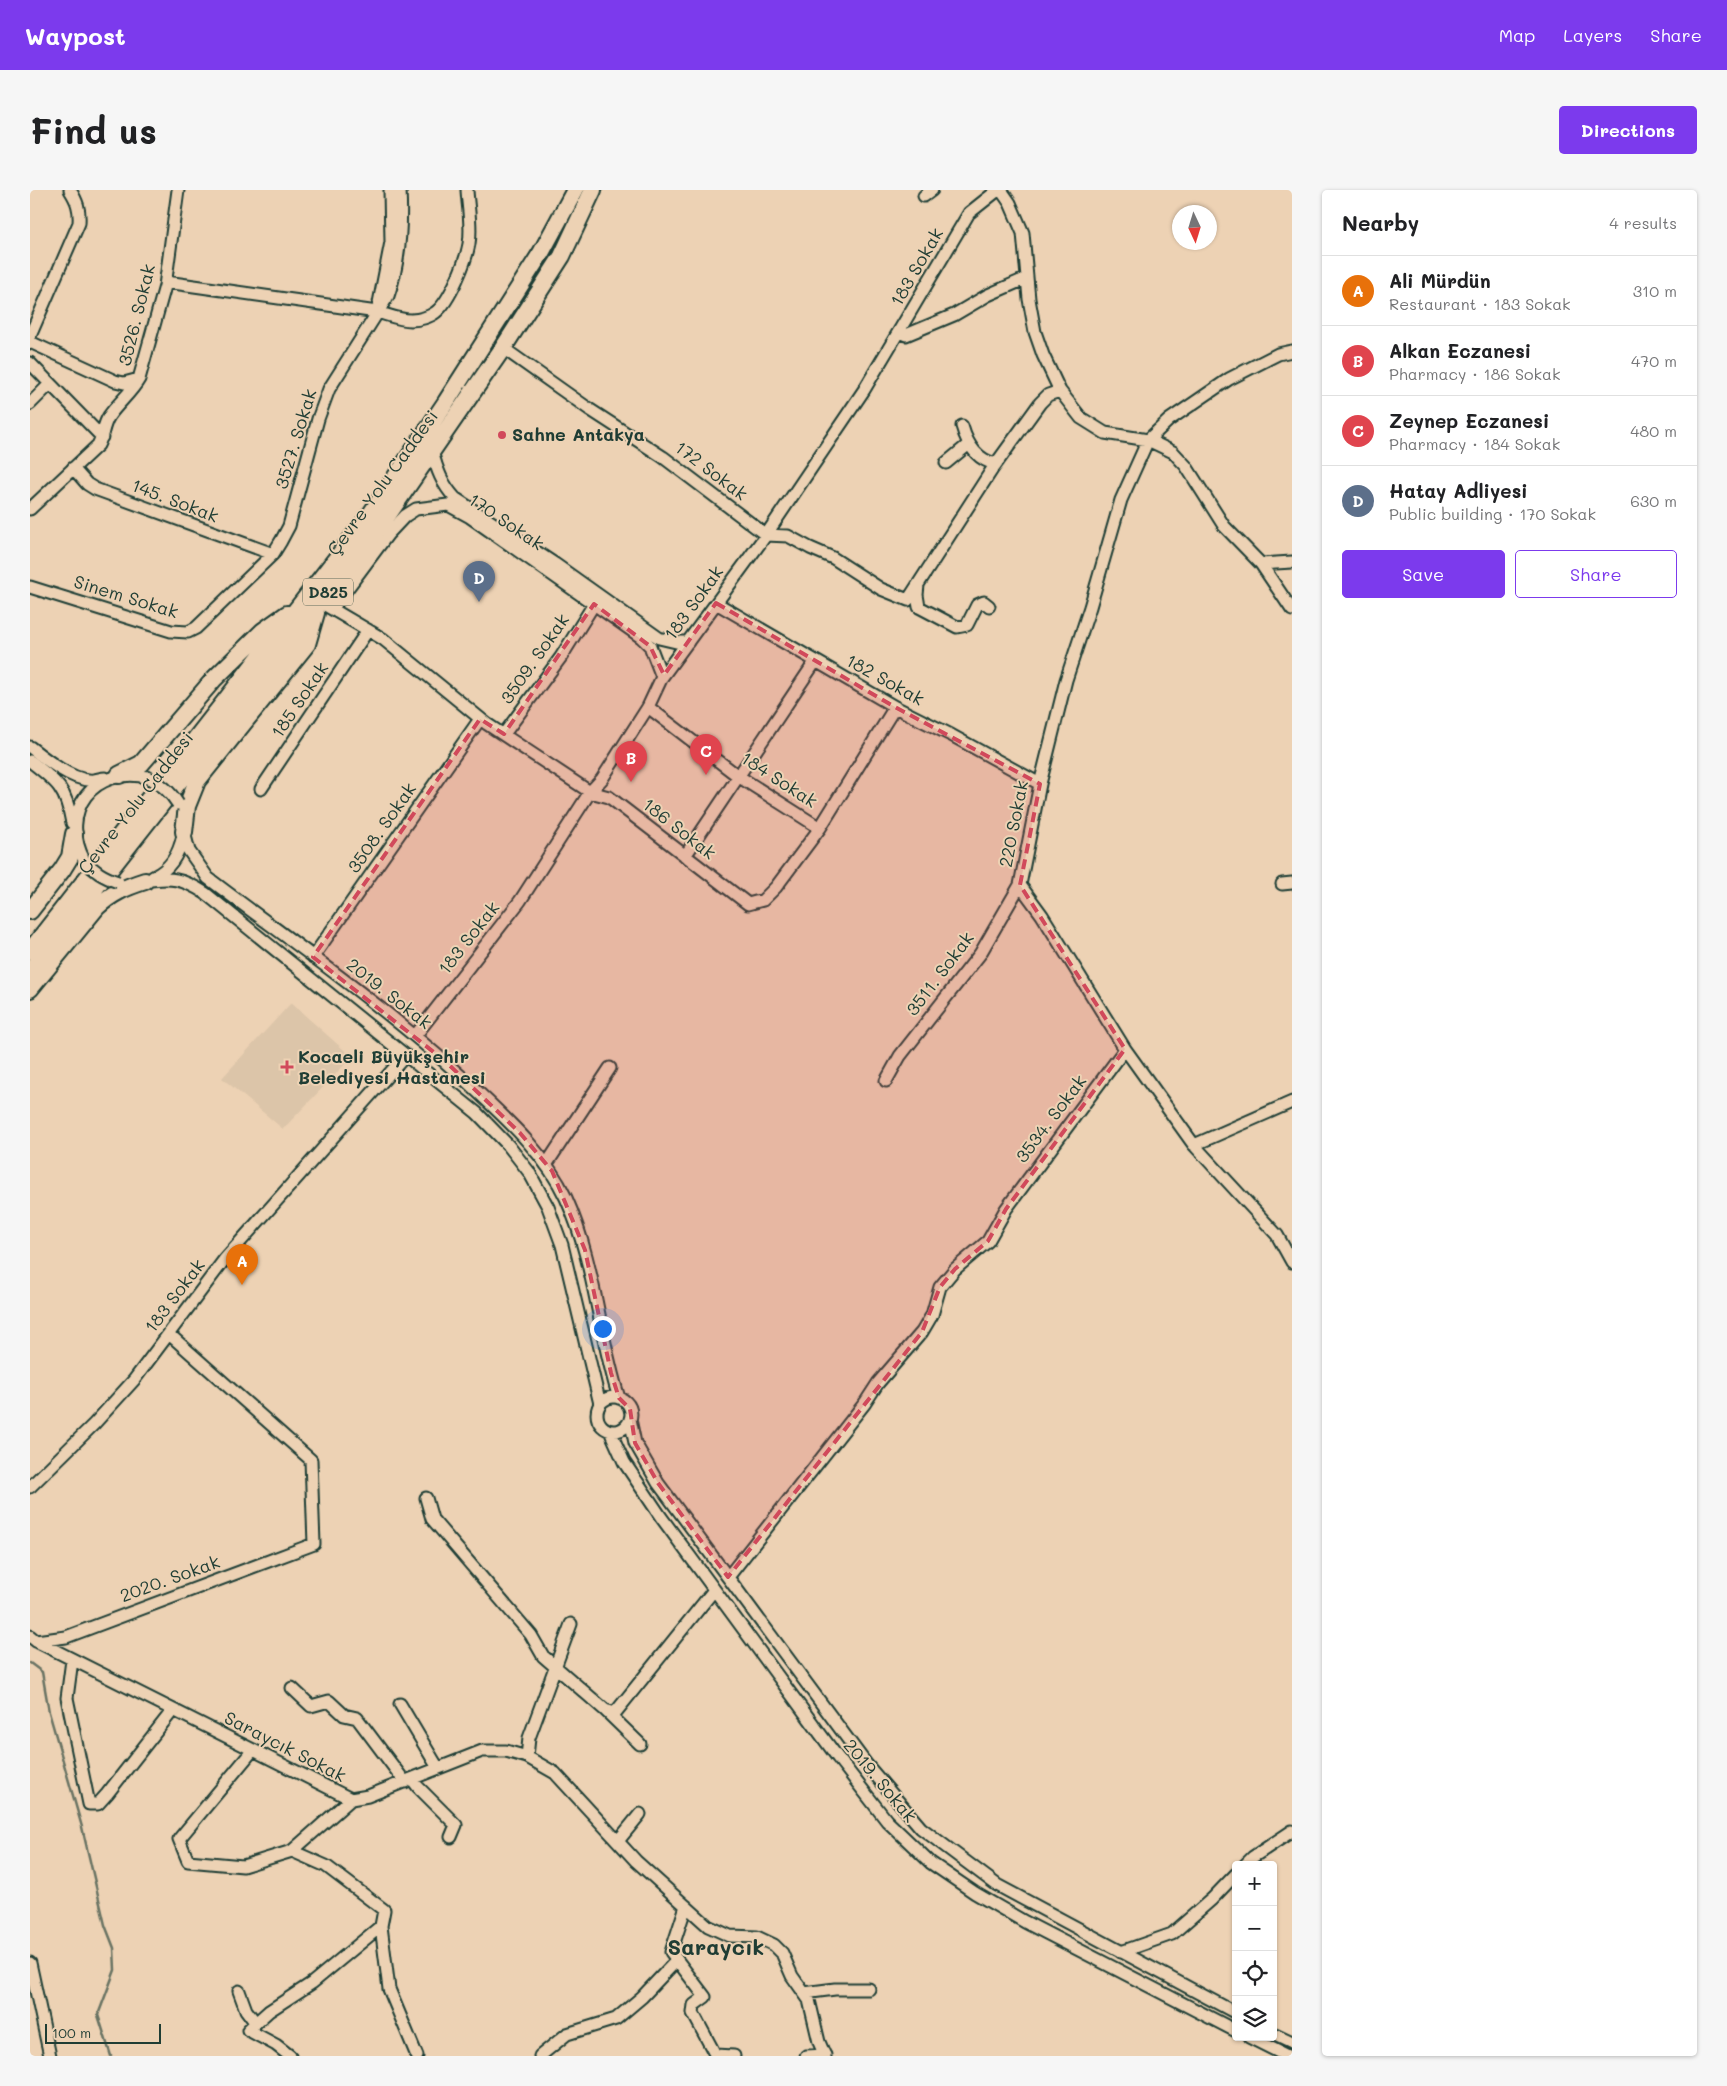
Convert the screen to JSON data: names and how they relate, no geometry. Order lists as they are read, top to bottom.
{
  "streets": {
    "highway": ["Çevre Yolu Caddesi", "D825"],
    "street": [
      "183 Sokak",
      "3526. Sokak",
      "3527. Sokak",
      "172 Sokak",
      "145. Sokak",
      "170 Sokak",
      "Sinem Sokak",
      "3509. Sokak",
      "182 Sokak",
      "185 Sokak",
      "184 Sokak",
      "220 Sokak",
      "3508. Sokak",
      "186 Sokak",
      "3511. Sokak",
      "2019. Sokak",
      "3534. Sokak",
      "2020. Sokak",
      "Saraycık Sokak"
    ]
  },
  "crossings": [
    ["183 Sokak", "172 Sokak"],
    ["183 Sokak", "170 Sokak"],
    ["183 Sokak", "182 Sokak"],
    ["183 Sokak", "184 Sokak"],
    ["183 Sokak", "186 Sokak"],
    ["183 Sokak", "2019. Sokak"],
    ["183 Sokak", "2020. Sokak"],
    ["3527. Sokak", "145. Sokak"],
    ["3527. Sokak", "Sinem Sokak"],
    ["172 Sokak", "Çevre Yolu Caddesi"],
    ["Çevre Yolu Caddesi", "170 Sokak"],
    ["Çevre Yolu Caddesi", "186 Sokak"],
    ["145. Sokak", "Sinem Sokak"],
    ["170 Sokak", "3509. Sokak"],
    ["170 Sokak", "186 Sokak"],
    ["3509. Sokak", "186 Sokak"],
    ["182 Sokak", "220 Sokak"],
    ["182 Sokak", "186 Sokak"],
    ["185 Sokak", "186 Sokak"],
    ["184 Sokak", "186 Sokak"],
    ["220 Sokak", "3511. Sokak"],
    ["220 Sokak", "3534. Sokak"],
    ["3508. Sokak", "186 Sokak"],
    ["3508. Sokak", "2019. Sokak"],
    ["2019. Sokak", "3534. Sokak"],
    ["2020. Sokak", "Saraycık Sokak"]
  ],
  "districts": ["Saraycık"],
  "places": {
    "other": ["Sahne Antakya"],
    "health": ["Kocaeli Büyükşehir Belediyesi Hastanesi"]
  },
  "scale_bar": "100 m",
  "north": "bottom",
  "page": {
    "header": "Waypost",
    "nav": ["Map", "Layers", "Share"],
    "buttons": [
      "Directions",
      ["Save", "Share"]
    ],
    "title": "Find us",
    "heading": ["Nearby", "4 results"],
    "list": [
      {
        "mark": "A",
        "name": "Ali Mürdün",
        "note": "Restaurant · 183 Sokak",
        "value": "310 m"
      },
      {
        "mark": "B",
        "name": "Alkan Eczanesi",
        "note": "Pharmacy · 186 Sokak",
        "value": "470 m"
      },
      {
        "mark": "C",
        "name": "Zeynep Eczanesi",
        "note": "Pharmacy · 184 Sokak",
        "value": "480 m"
      },
      {
        "mark": "D",
        "name": "Hatay Adliyesi",
        "note": "Public building · 170 Sokak",
        "value": "630 m"
      }
    ],
    "pins": [
      "D",
      "C",
      "B",
      "A"
    ],
    "map_buttons": ["+", "−"],
    "scale": "100 m"
  }
}
